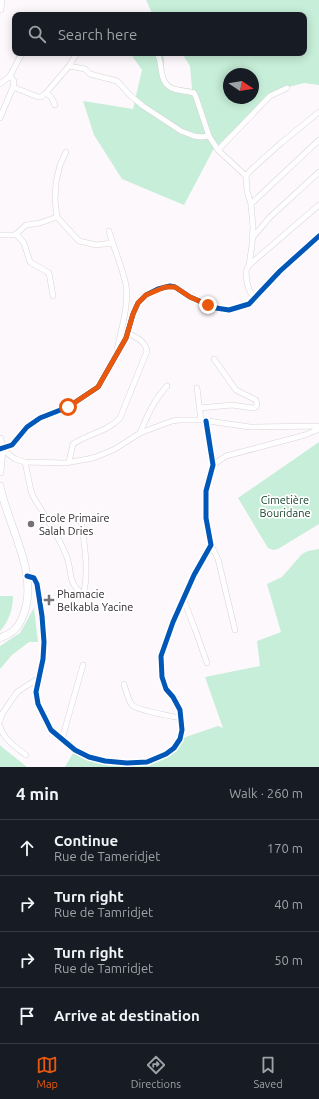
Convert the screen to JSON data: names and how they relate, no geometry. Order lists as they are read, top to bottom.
{
  "parks": ["Cimetière Bouridane"],
  "places": {
    "other": ["Ecole Primaire Salah Dries"],
    "health": ["Phamacie Belkabla Yacine"]
  },
  "north": "right",
  "page": {
    "search": "Search here",
    "heading": ["4 min", "Walk · 260 m"],
    "list": [
      ["Continue", "Rue de Tameridjet", "170 m"],
      ["Turn right", "Rue de Tamridjet", "40 m"],
      ["Turn right", "Rue de Tamridjet", "50 m"],
      "Arrive at destination"
    ],
    "nav": ["Map", "Directions", "Saved"]
  }
}
